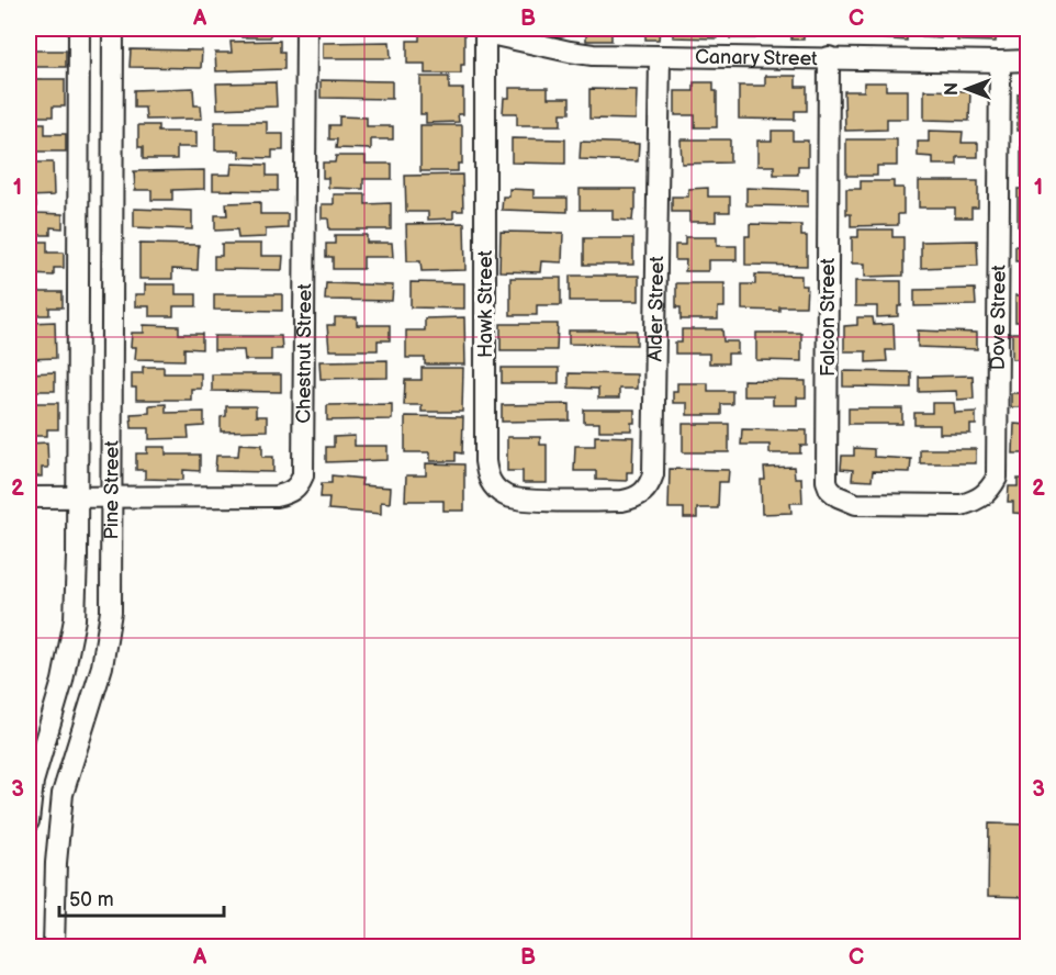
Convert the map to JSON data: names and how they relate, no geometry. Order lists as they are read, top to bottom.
{
  "streets": {
    "street": [
      "Canary Street",
      "Hawk Street",
      "Alder Street",
      "Falcon Street",
      "Dove Street",
      "Chestnut Street",
      "Pine Street"
    ]
  },
  "crossings": [
    ["Canary Street", "Hawk Street"],
    ["Canary Street", "Alder Street"],
    ["Canary Street", "Falcon Street"],
    ["Canary Street", "Dove Street"],
    ["Hawk Street", "Alder Street"],
    ["Falcon Street", "Dove Street"],
    ["Chestnut Street", "Pine Street"]
  ],
  "scale_bar": "50 m",
  "north": "left",
  "grid": {
    "columns": ["A", "B", "C"],
    "rows": ["1", "2", "3"]
  }
}
